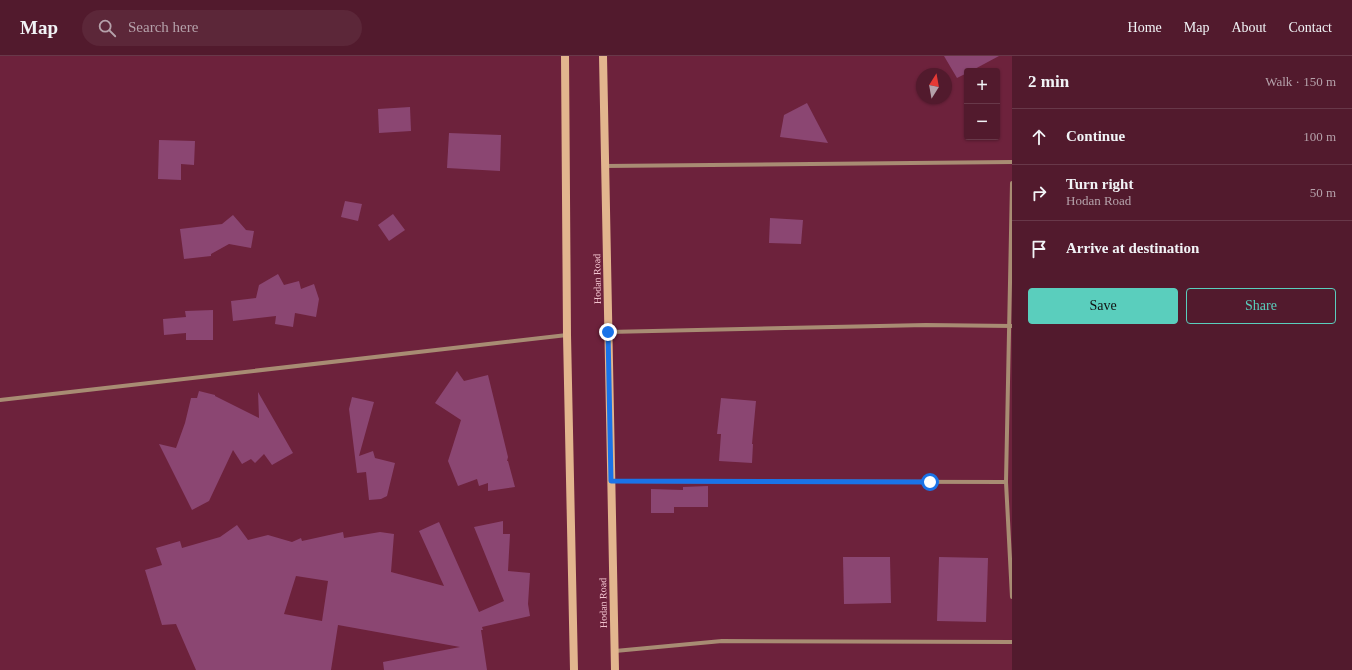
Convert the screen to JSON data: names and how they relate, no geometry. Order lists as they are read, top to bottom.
{
  "streets": {
    "main road": ["Hodan Road"]
  },
  "north": "top",
  "page": {
    "header": "Map",
    "search": "Search here",
    "nav": [
      "Home",
      "Map",
      "About",
      "Contact"
    ],
    "heading": ["2 min", "Walk · 150 m"],
    "map_buttons": ["+", "−"],
    "list": [
      ["Continue", "100 m"],
      ["Turn right", "Hodan Road", "50 m"],
      "Arrive at destination"
    ],
    "buttons": ["Save", "Share"]
  }
}
